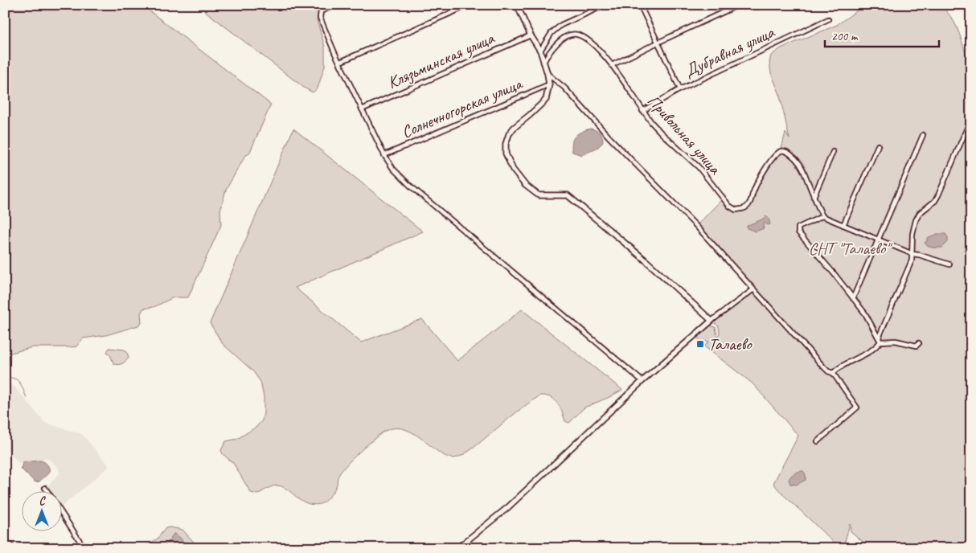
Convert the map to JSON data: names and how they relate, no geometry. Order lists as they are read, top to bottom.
{
  "streets": {
    "street": [
      "Дубравная улица",
      "Клязьминская улица",
      "Солнечногорская улица",
      "Привольная улица"
    ]
  },
  "crossings": [
    ["Дубравная улица", "Привольная улица"]
  ],
  "parks": ["СНТ \"Талаево\""],
  "places": {
    "transit": ["Талаево"]
  },
  "scale_bar": "200 m",
  "north": "top"
}
